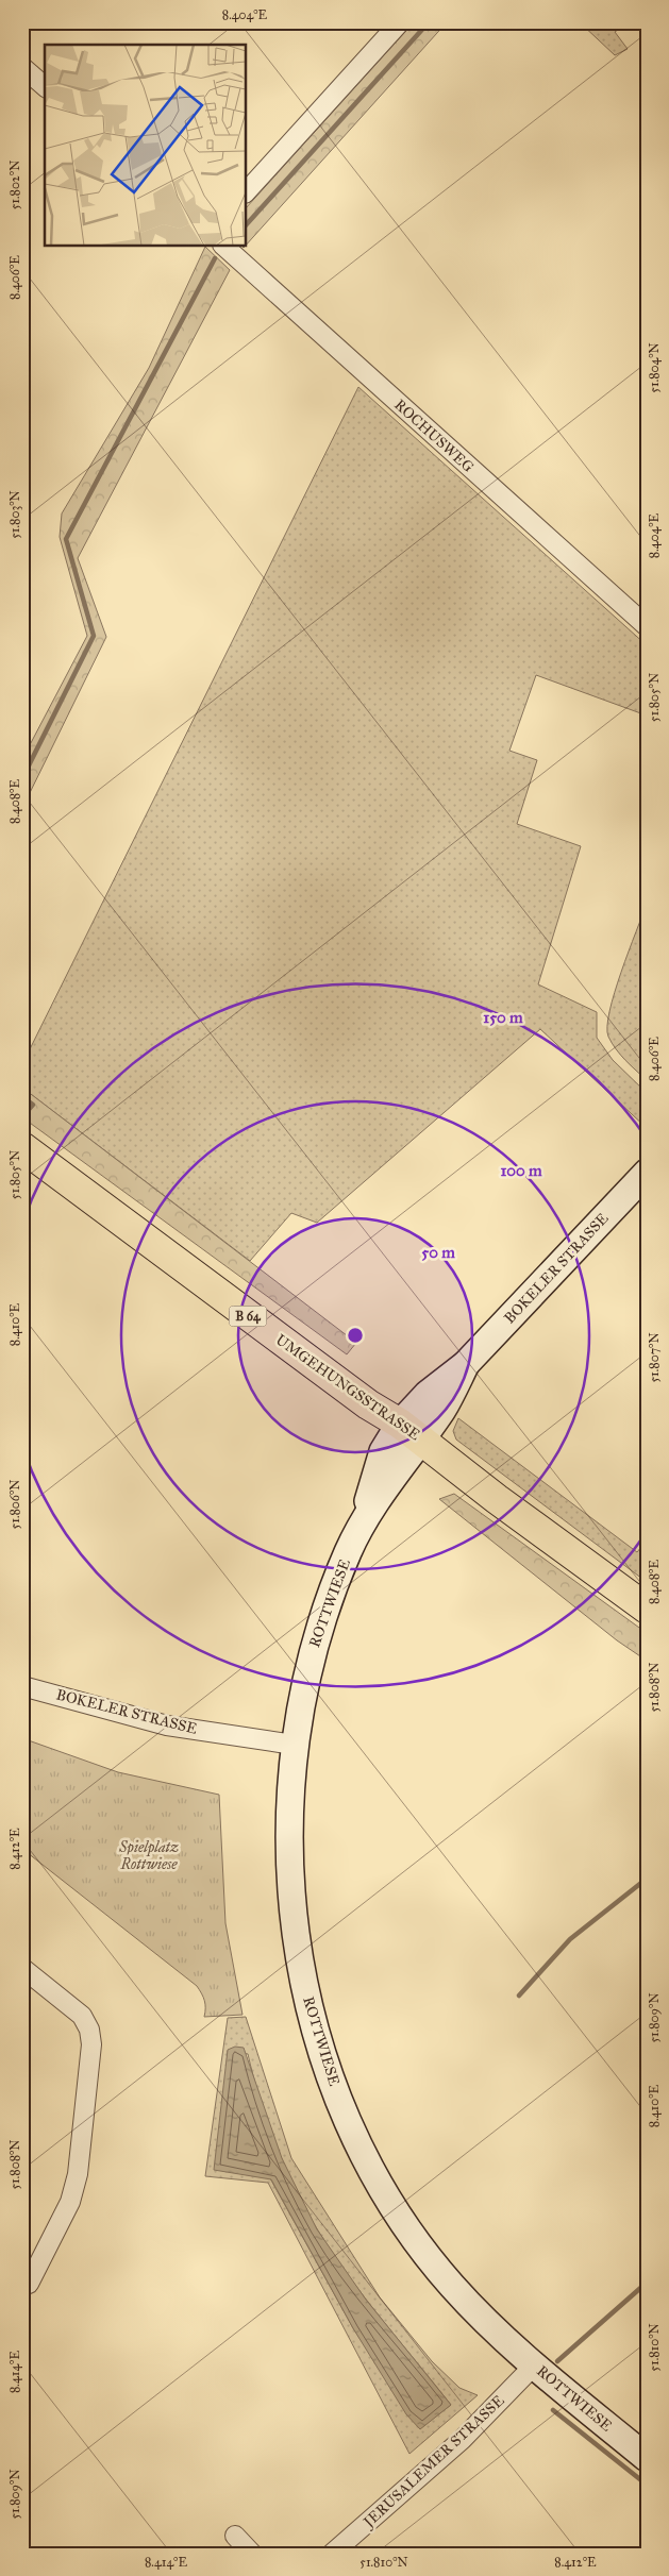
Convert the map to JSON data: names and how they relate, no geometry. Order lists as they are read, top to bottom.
{
  "streets": {
    "main road": ["B 64", "UMGEHUNGSSTRASSE"],
    "street": [
      "ROCHUSWEG",
      "BOKELER STRASSE",
      "ROTTWIESE",
      "JERUSALEMER STRASSE"
    ]
  },
  "crossings": [
    ["BOKELER STRASSE", "UMGEHUNGSSTRASSE"],
    ["BOKELER STRASSE", "ROTTWIESE"],
    ["UMGEHUNGSSTRASSE", "ROTTWIESE"],
    ["ROTTWIESE", "JERUSALEMER STRASSE"]
  ],
  "parks": ["Spielplatz Rottwiese"],
  "coordinates": [
    "8.404°E",
    "51.802°N",
    "8.406°E",
    "51.804°N",
    "51.803°N",
    "51.805°N",
    "8.408°E",
    "8.410°E",
    "51.807°N",
    "51.806°N",
    "51.808°N",
    "8.412°E",
    "51.809°N",
    "51.810°N",
    "8.414°E"
  ],
  "rings": ["150 m", "100 m", "50 m"]
}
